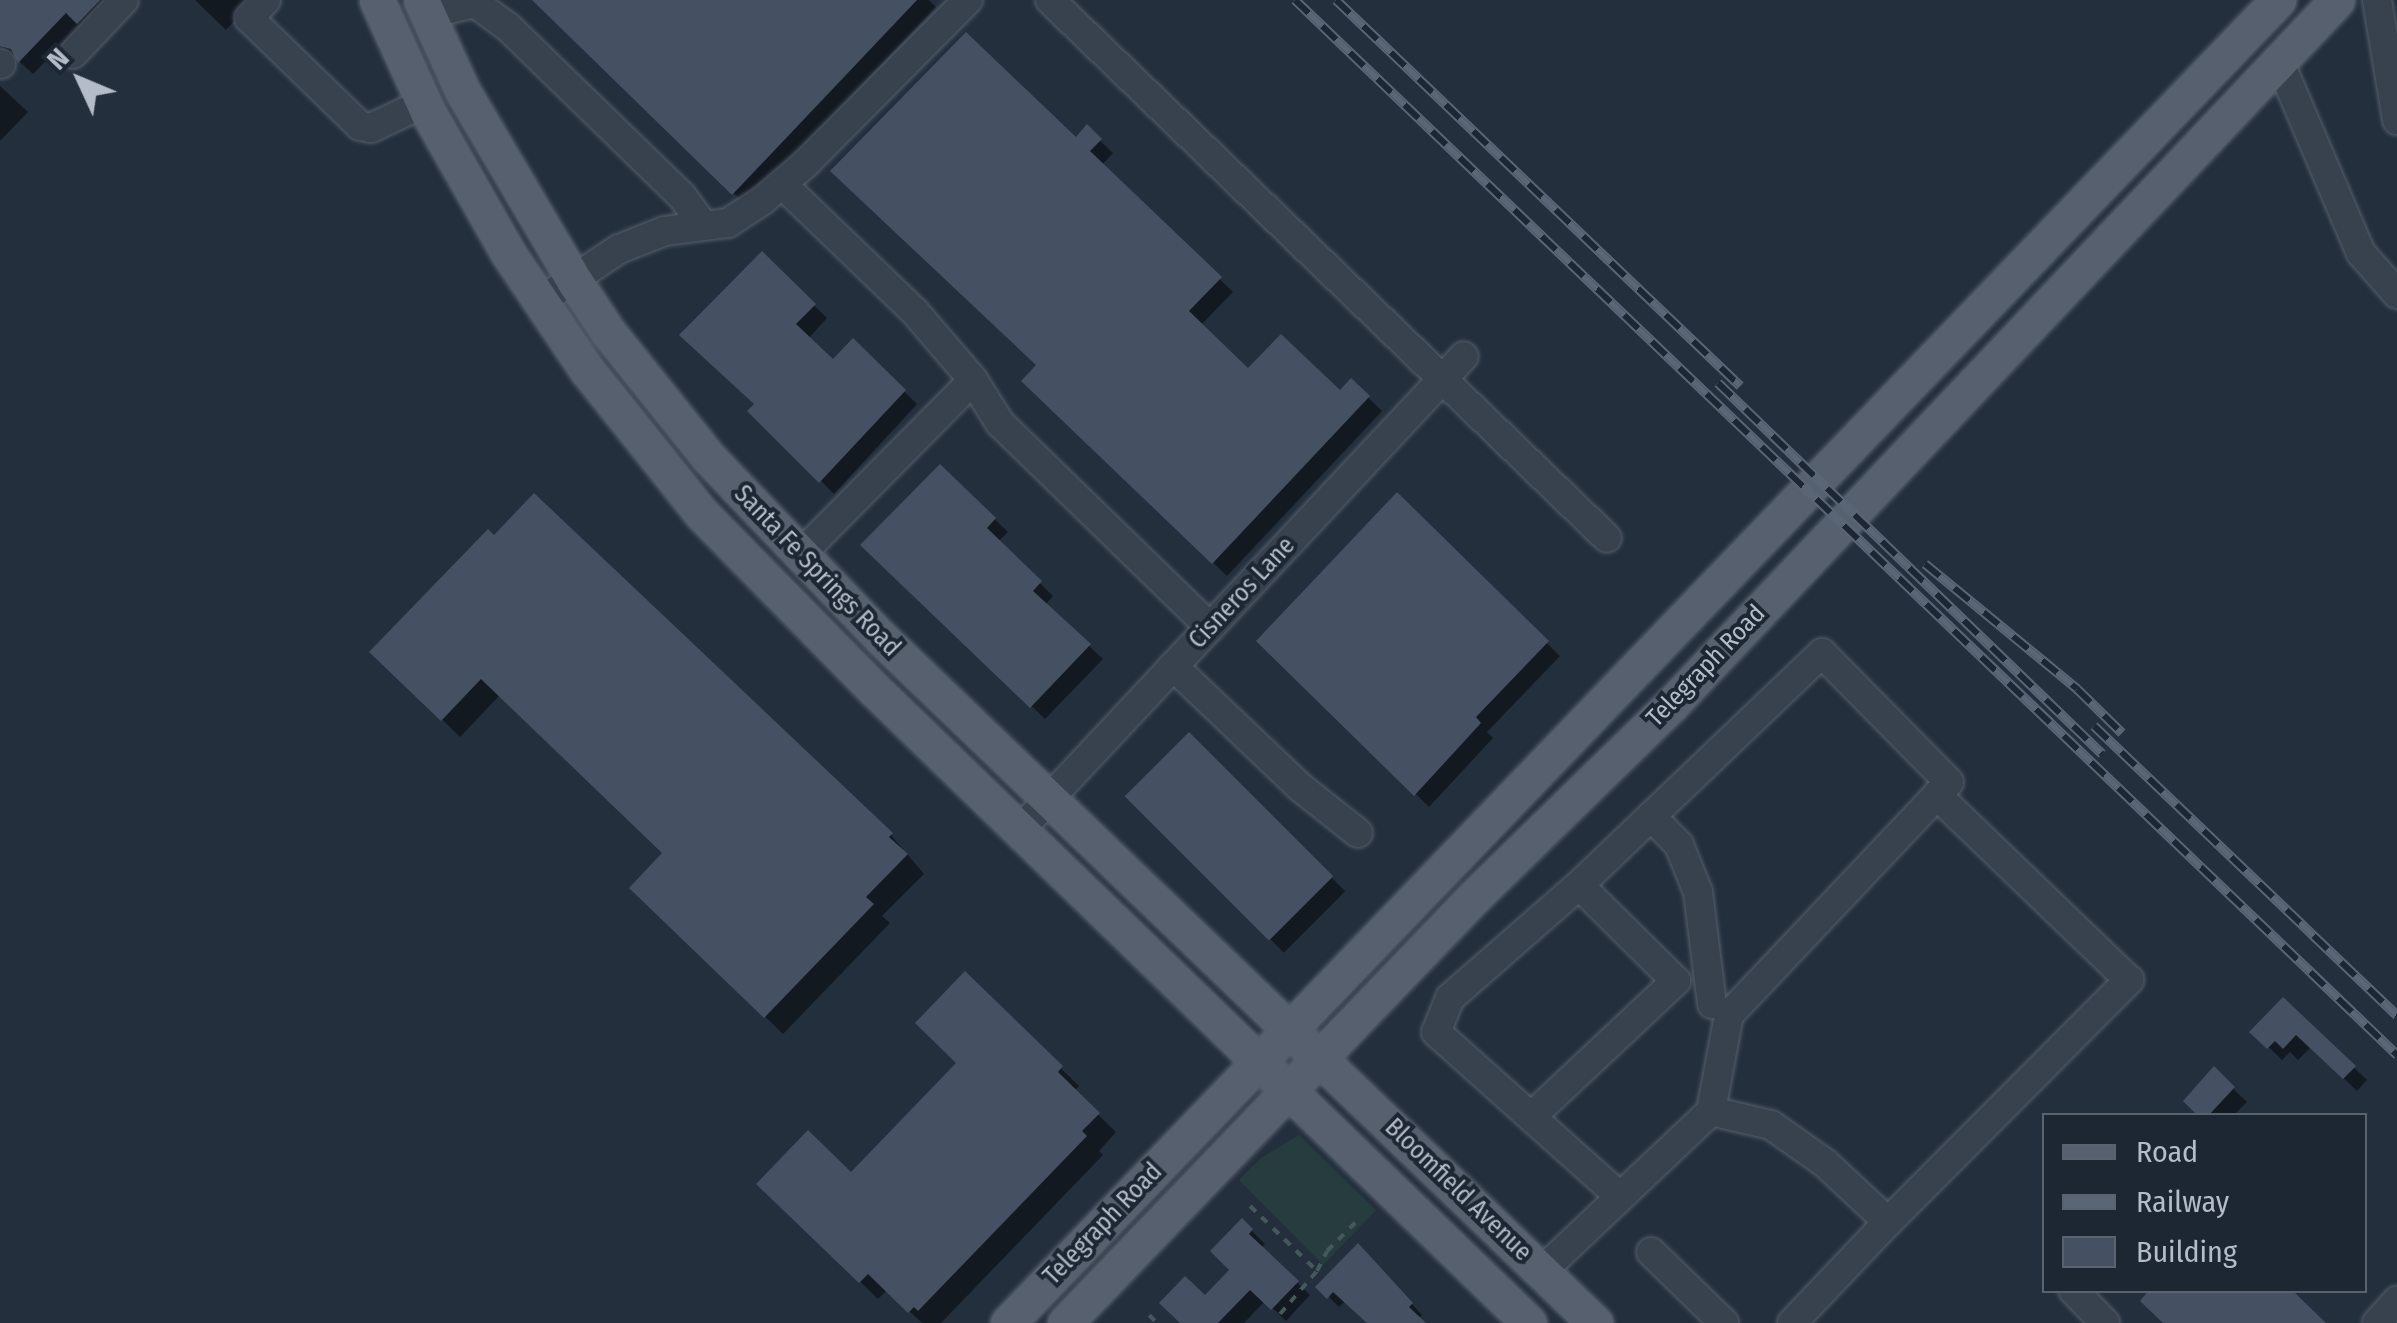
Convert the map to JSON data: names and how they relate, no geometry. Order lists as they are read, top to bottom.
{
  "streets": {
    "main road": ["Santa Fe Springs Road", "Telegraph Road", "Bloomfield Avenue"],
    "street": ["Cisneros Lane"]
  },
  "crossings": [
    ["Santa Fe Springs Road", "Cisneros Lane"],
    ["Santa Fe Springs Road", "Telegraph Road"],
    ["Santa Fe Springs Road", "Bloomfield Avenue"],
    ["Telegraph Road", "Bloomfield Avenue"]
  ],
  "legend": ["Road", "Railway", "Building"],
  "north": "top left"
}
